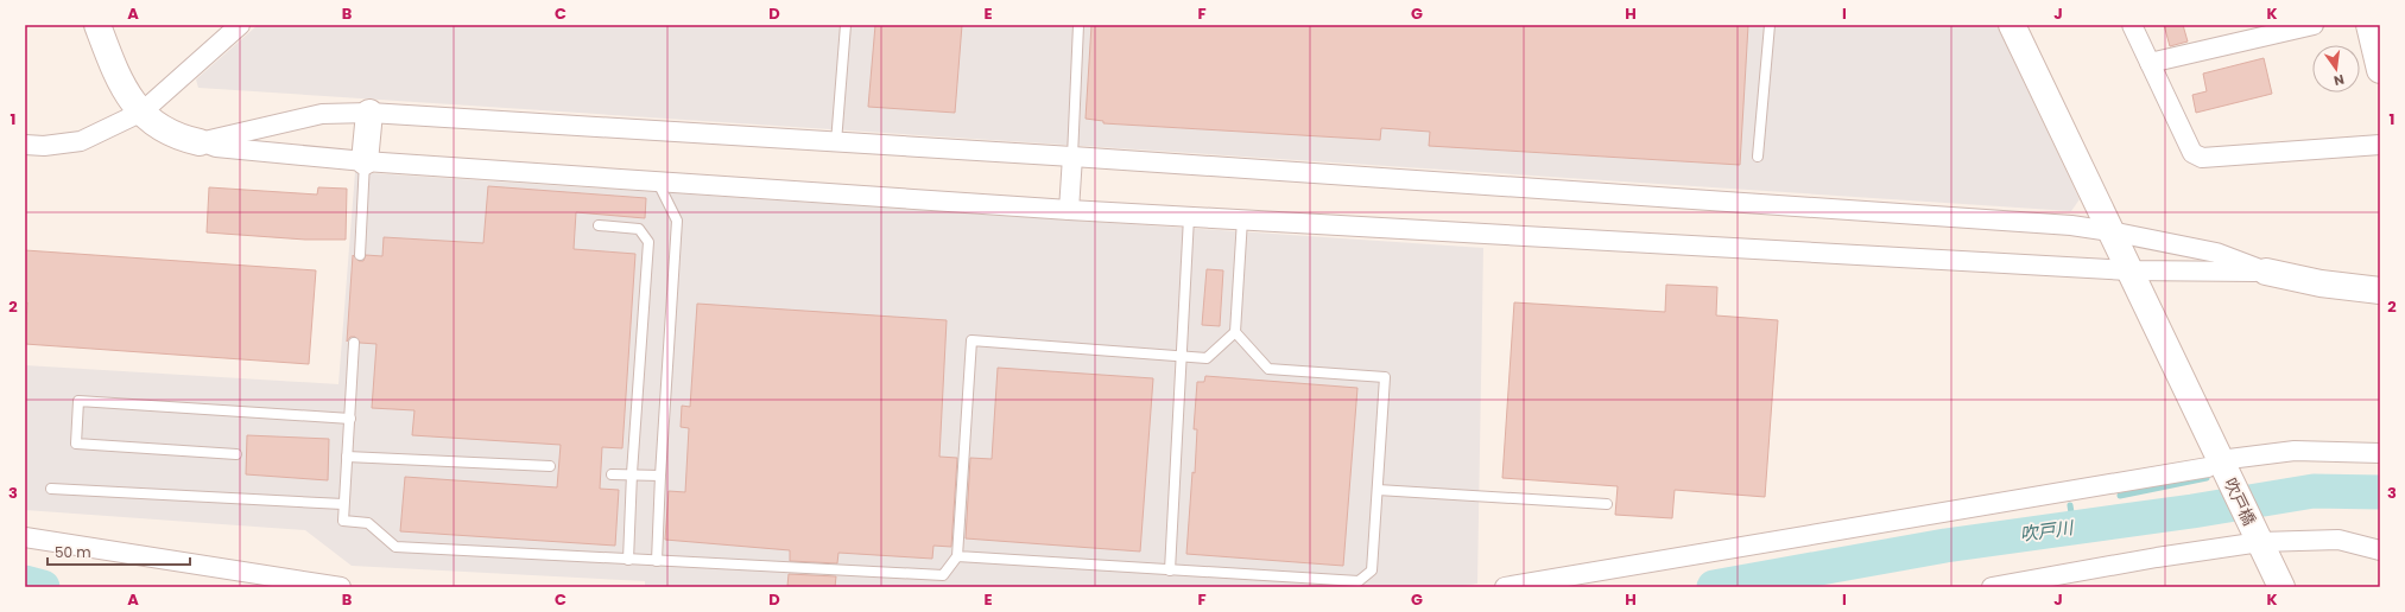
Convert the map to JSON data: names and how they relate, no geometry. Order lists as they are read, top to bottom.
{
  "streets": {
    "street": ["吹戸橋"]
  },
  "water": ["吹戸川"],
  "scale_bar": "50 m",
  "north": "bottom",
  "grid": {
    "columns": [
      "A",
      "B",
      "C",
      "D",
      "E",
      "F",
      "G",
      "H",
      "I",
      "J",
      "K"
    ],
    "rows": ["1", "2", "3"]
  }
}
